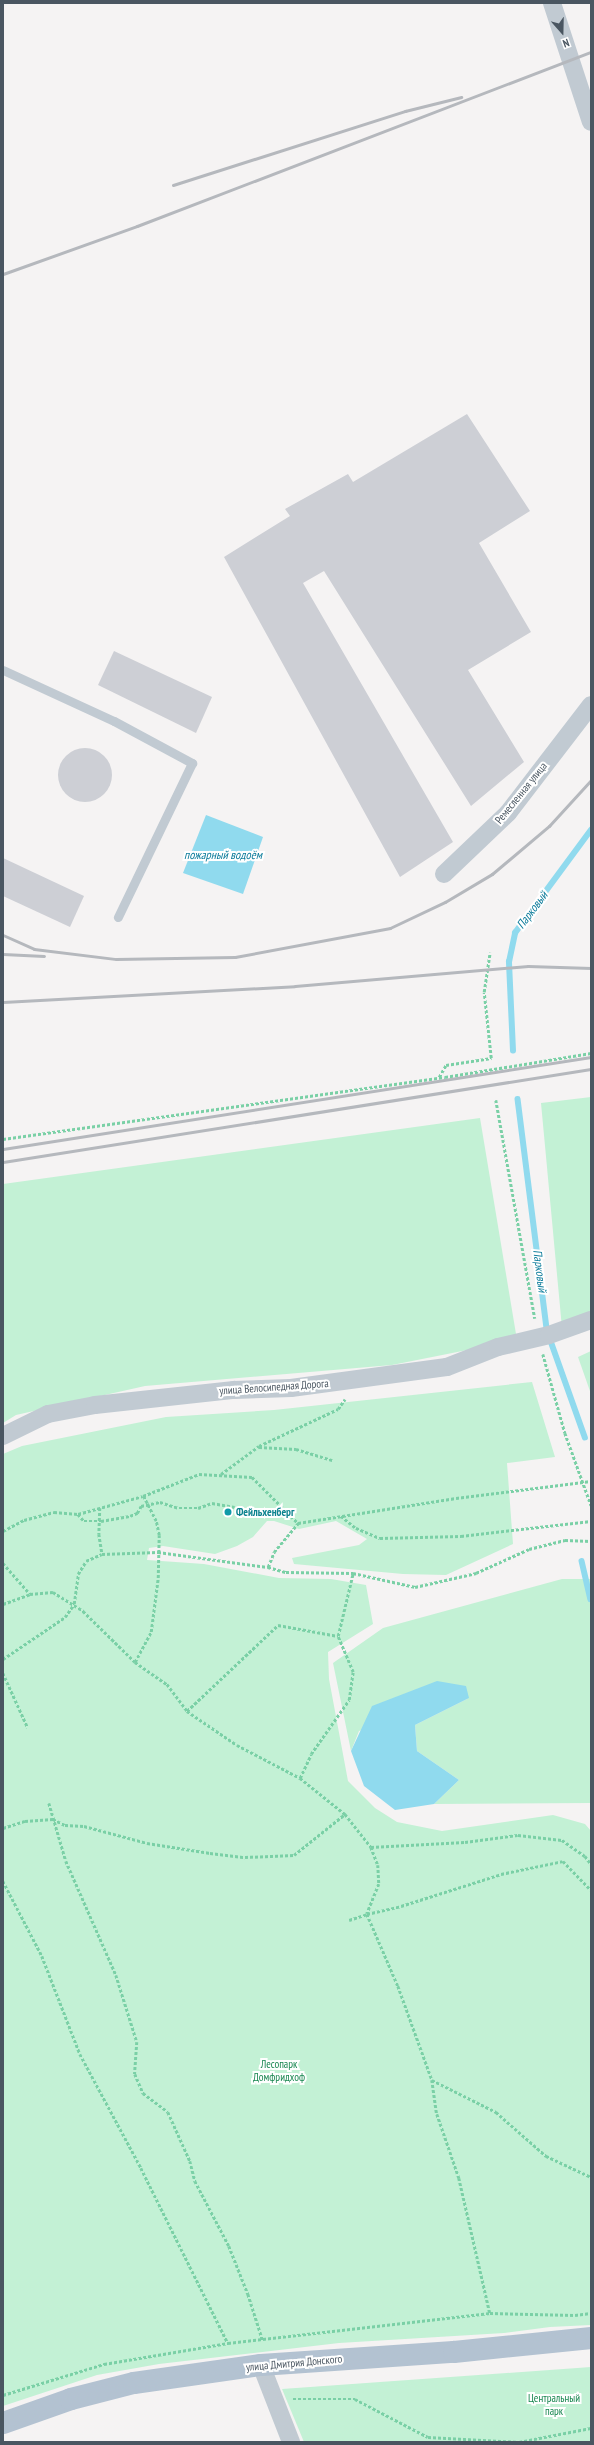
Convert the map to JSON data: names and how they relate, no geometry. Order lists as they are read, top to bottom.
{
  "streets": {
    "main road": ["улица Дмитрия Донского"],
    "street": ["Ремесленная улица", "улица Велосипедная Дорога"]
  },
  "water": ["пожарный водоём", "Парковый"],
  "parks": ["Лесопарк Домфридхоф", "Центральный парк"],
  "places": ["Фейльхенберг"],
  "north": "bottom"
}
